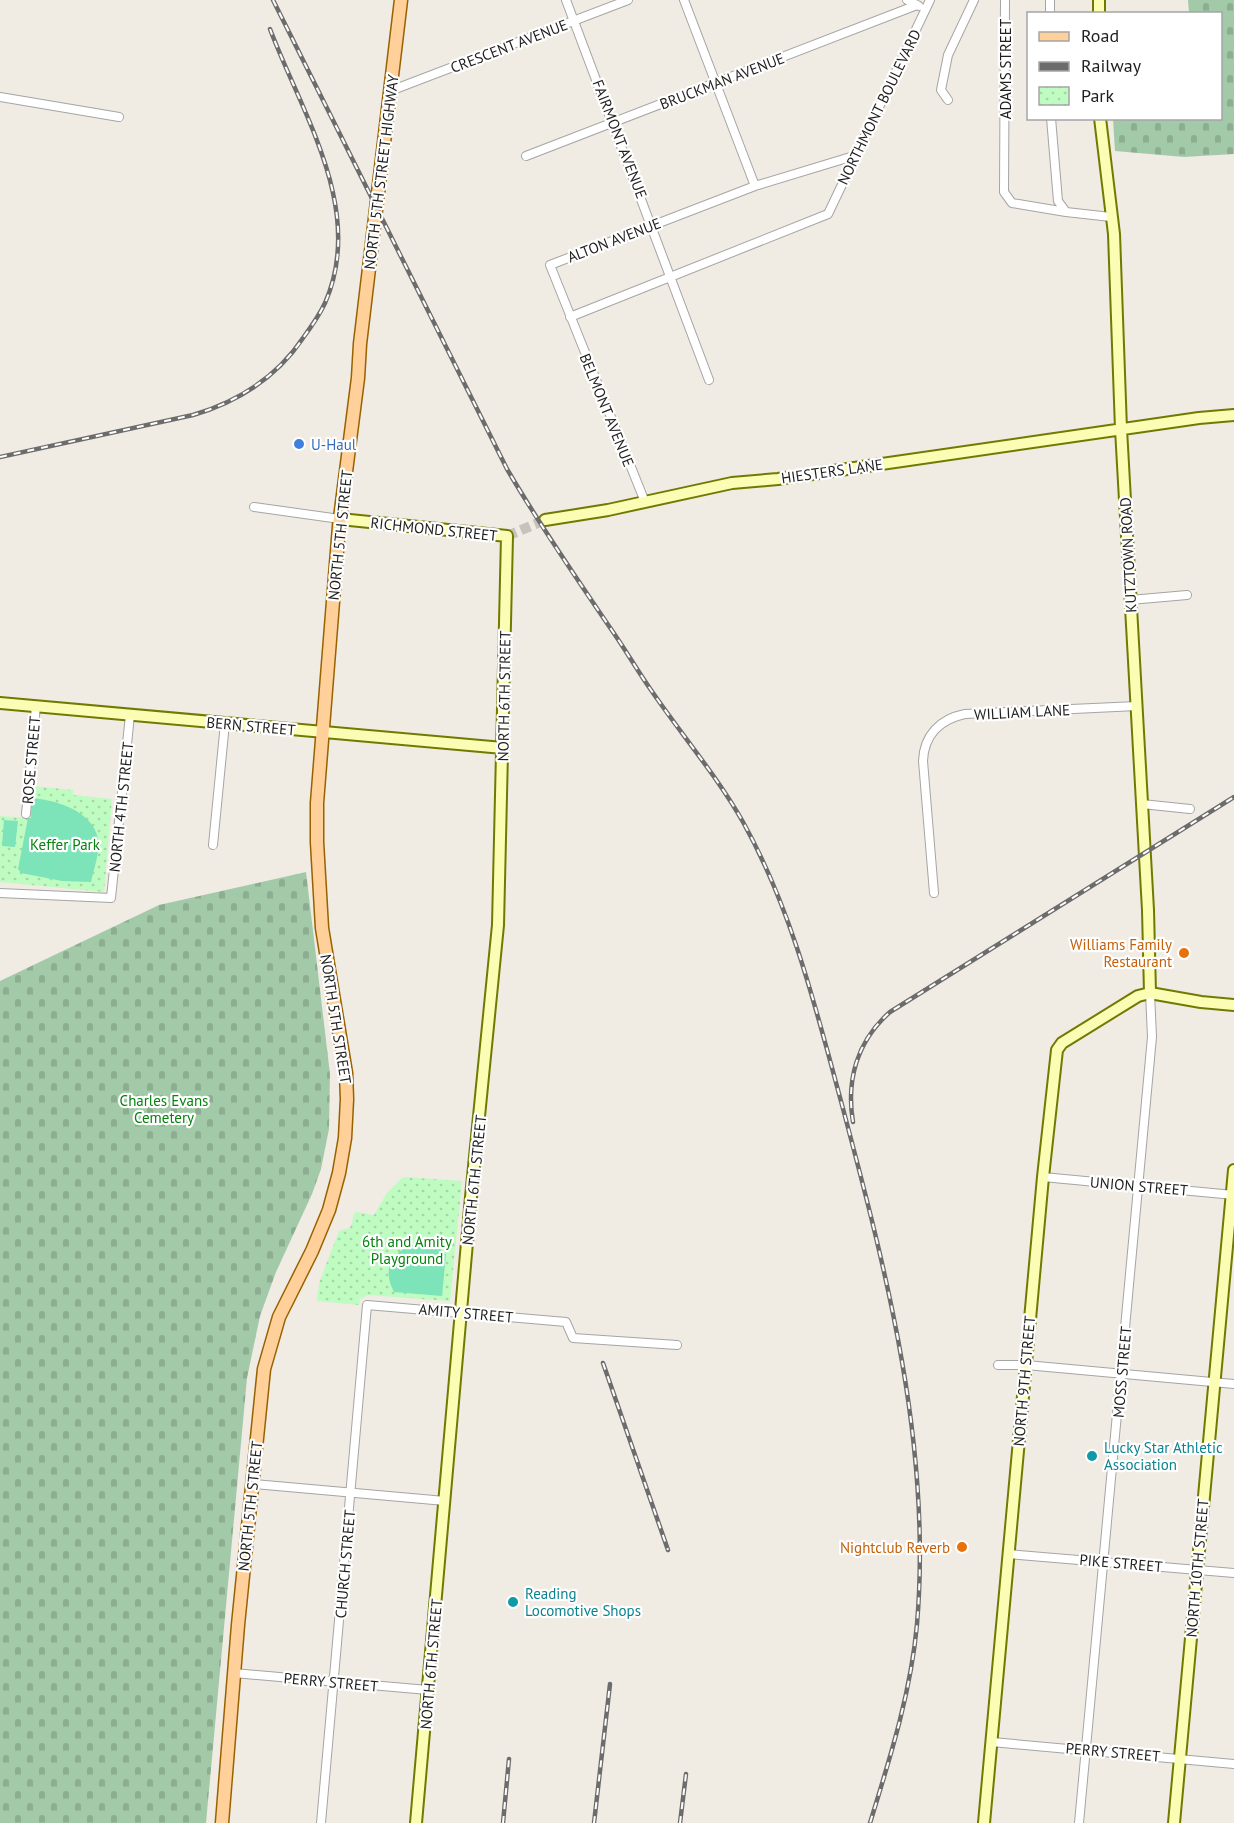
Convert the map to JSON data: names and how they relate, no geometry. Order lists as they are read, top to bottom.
{
  "streets": {
    "main road": ["NORTH 5TH STREET HIGHWAY", "NORTH 5TH STREET"],
    "street": [
      "CRESCENT AVENUE",
      "ADAMS STREET",
      "BRUCKMAN AVENUE",
      "NORTHMONT BOULEVARD",
      "FAIRMONT AVENUE",
      "ALTON AVENUE",
      "BELMONT AVENUE",
      "HIESTERS LANE",
      "RICHMOND STREET",
      "KUTZTOWN ROAD",
      "NORTH 6TH STREET",
      "WILLIAM LANE",
      "BERN STREET",
      "ROSE STREET",
      "NORTH 4TH STREET",
      "UNION STREET",
      "AMITY STREET",
      "MOSS STREET",
      "NORTH 9TH STREET",
      "PIKE STREET",
      "CHURCH STREET",
      "NORTH 10TH STREET",
      "PERRY STREET"
    ]
  },
  "crossings": [
    ["CRESCENT AVENUE", "FAIRMONT AVENUE"],
    ["CRESCENT AVENUE", "NORTH 5TH STREET HIGHWAY"],
    ["ADAMS STREET", "KUTZTOWN ROAD"],
    ["BRUCKMAN AVENUE", "FAIRMONT AVENUE"],
    ["NORTHMONT BOULEVARD", "FAIRMONT AVENUE"],
    ["NORTHMONT BOULEVARD", "ALTON AVENUE"],
    ["FAIRMONT AVENUE", "ALTON AVENUE"],
    ["NORTH 5TH STREET HIGHWAY", "NORTH 5TH STREET"],
    ["ALTON AVENUE", "BELMONT AVENUE"],
    ["BELMONT AVENUE", "HIESTERS LANE"],
    ["HIESTERS LANE", "KUTZTOWN ROAD"],
    ["RICHMOND STREET", "NORTH 5TH STREET"],
    ["RICHMOND STREET", "NORTH 6TH STREET"],
    ["NORTH 5TH STREET", "BERN STREET"],
    ["NORTH 5TH STREET", "PERRY STREET"],
    ["KUTZTOWN ROAD", "WILLIAM LANE"],
    ["KUTZTOWN ROAD", "MOSS STREET"],
    ["KUTZTOWN ROAD", "NORTH 9TH STREET"],
    ["NORTH 6TH STREET", "BERN STREET"],
    ["NORTH 6TH STREET", "AMITY STREET"],
    ["NORTH 6TH STREET", "PERRY STREET"],
    ["BERN STREET", "ROSE STREET"],
    ["BERN STREET", "NORTH 4TH STREET"],
    ["UNION STREET", "MOSS STREET"],
    ["UNION STREET", "NORTH 9TH STREET"],
    ["UNION STREET", "NORTH 10TH STREET"],
    ["AMITY STREET", "CHURCH STREET"],
    ["MOSS STREET", "NORTH 9TH STREET"],
    ["MOSS STREET", "PIKE STREET"],
    ["MOSS STREET", "PERRY STREET"],
    ["NORTH 9TH STREET", "PIKE STREET"],
    ["NORTH 9TH STREET", "PERRY STREET"],
    ["PIKE STREET", "NORTH 10TH STREET"],
    ["CHURCH STREET", "PERRY STREET"],
    ["NORTH 10TH STREET", "PERRY STREET"]
  ],
  "parks": ["Keffer Park", "Charles Evans Cemetery", "6th and Amity Playground"],
  "places": [
    "U-Haul",
    "Williams Family Restaurant",
    "Lucky Star Athletic Association",
    "Nightclub Reverb",
    "Reading Locomotive Shops"
  ],
  "legend": ["Road", "Railway", "Park"]
}
